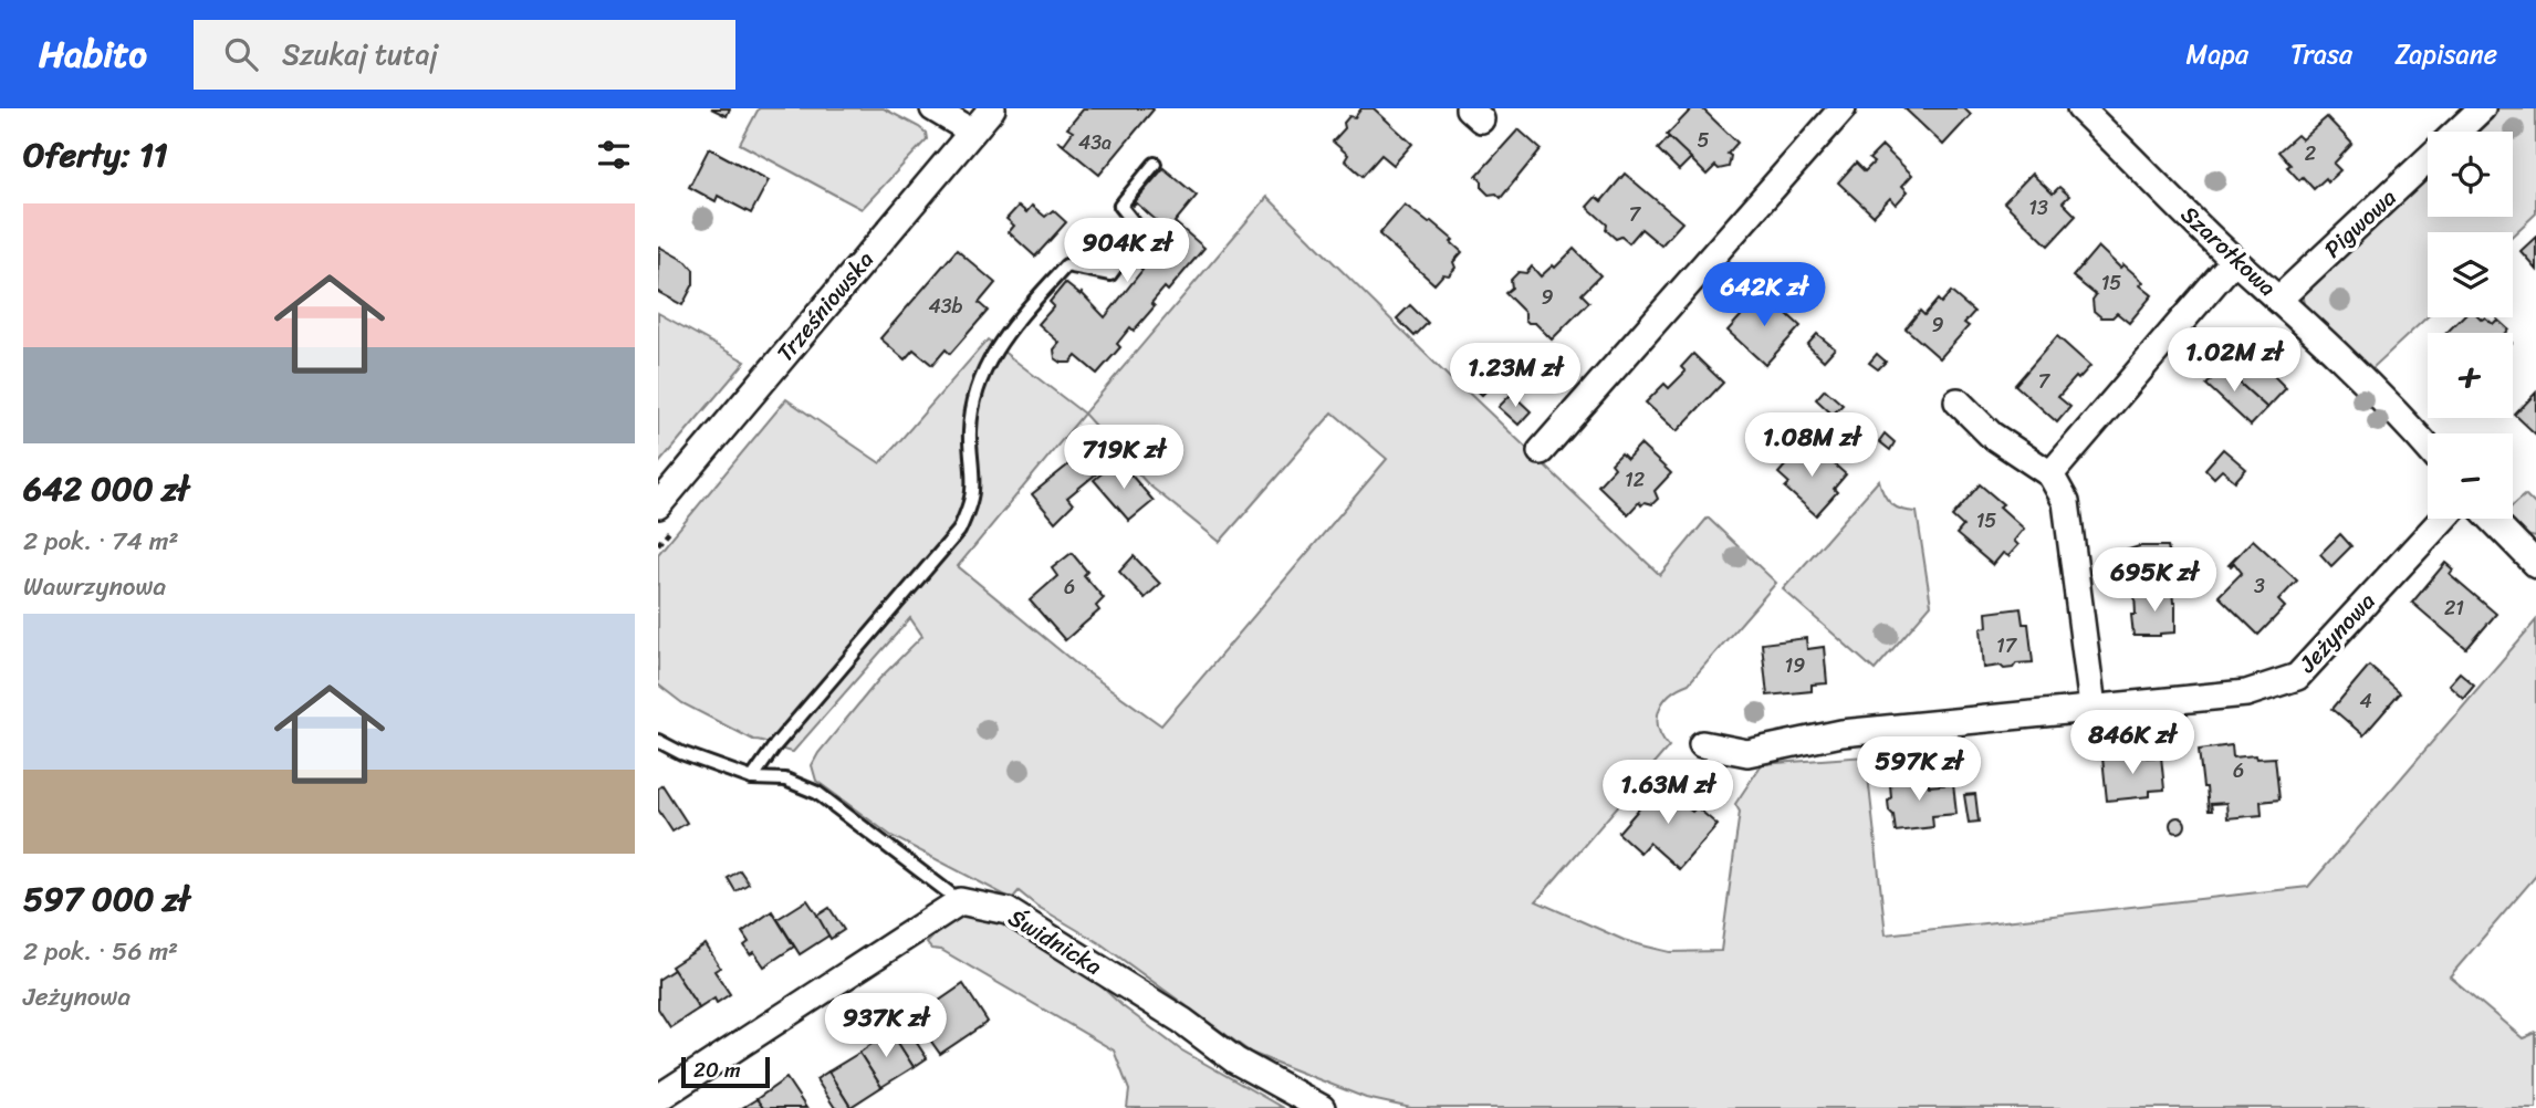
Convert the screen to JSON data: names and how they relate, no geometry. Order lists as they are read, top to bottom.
{
  "streets": {
    "street": [
      "Pigwowa",
      "Szarotkowa",
      "Trześniowska",
      "Jeżynowa",
      "Świdnicka"
    ]
  },
  "crossings": [
    ["Pigwowa", "Szarotkowa"]
  ],
  "house_numbers": [
    "5",
    "43a",
    "2",
    "13",
    "7",
    "15",
    "9",
    "43b",
    "9",
    "7",
    "12",
    "15",
    "3",
    "6",
    "21",
    "17",
    "19",
    "4",
    "6"
  ],
  "scale_bar": "20 m",
  "page": {
    "header": "Habito",
    "search": "Szukaj tutaj",
    "nav": ["Mapa", "Trasa", "Zapisane"],
    "heading": "Oferty: 11",
    "map_buttons": ["+", "−"],
    "list": [
      {
        "name": "642 000 zł",
        "note": "2 pok. · 74 m² · Wawrzynowa"
      },
      {
        "name": "597 000 zł",
        "note": "2 pok. · 56 m² · Jeżynowa"
      }
    ],
    "price": [
      "904K zł",
      "642K zł",
      "1.02M zł",
      "1.23M zł",
      "1.08M zł",
      "719K zł",
      "695K zł",
      "846K zł",
      "597K zł",
      "1.63M zł",
      "937K zł"
    ],
    "scale": "20 m"
  }
}
